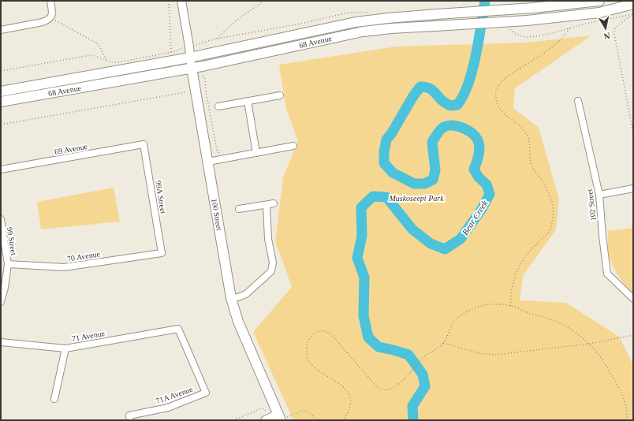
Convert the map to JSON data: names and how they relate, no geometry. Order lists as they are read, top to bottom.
{
  "streets": {
    "main road": ["68 Avenue", "100 Street"],
    "street": [
      "69 Avenue",
      "99A Street",
      "102 Street",
      "99 Street",
      "70 Avenue",
      "71 Avenue",
      "71A Avenue"
    ]
  },
  "crossings": [
    ["68 Avenue", "100 Street"],
    ["69 Avenue", "99A Street"],
    ["99A Street", "70 Avenue"],
    ["99 Street", "70 Avenue"],
    ["71 Avenue", "71A Avenue"]
  ],
  "water": ["Bear Creek"],
  "parks": ["Muskoseepi Park"],
  "north": "bottom"
}
